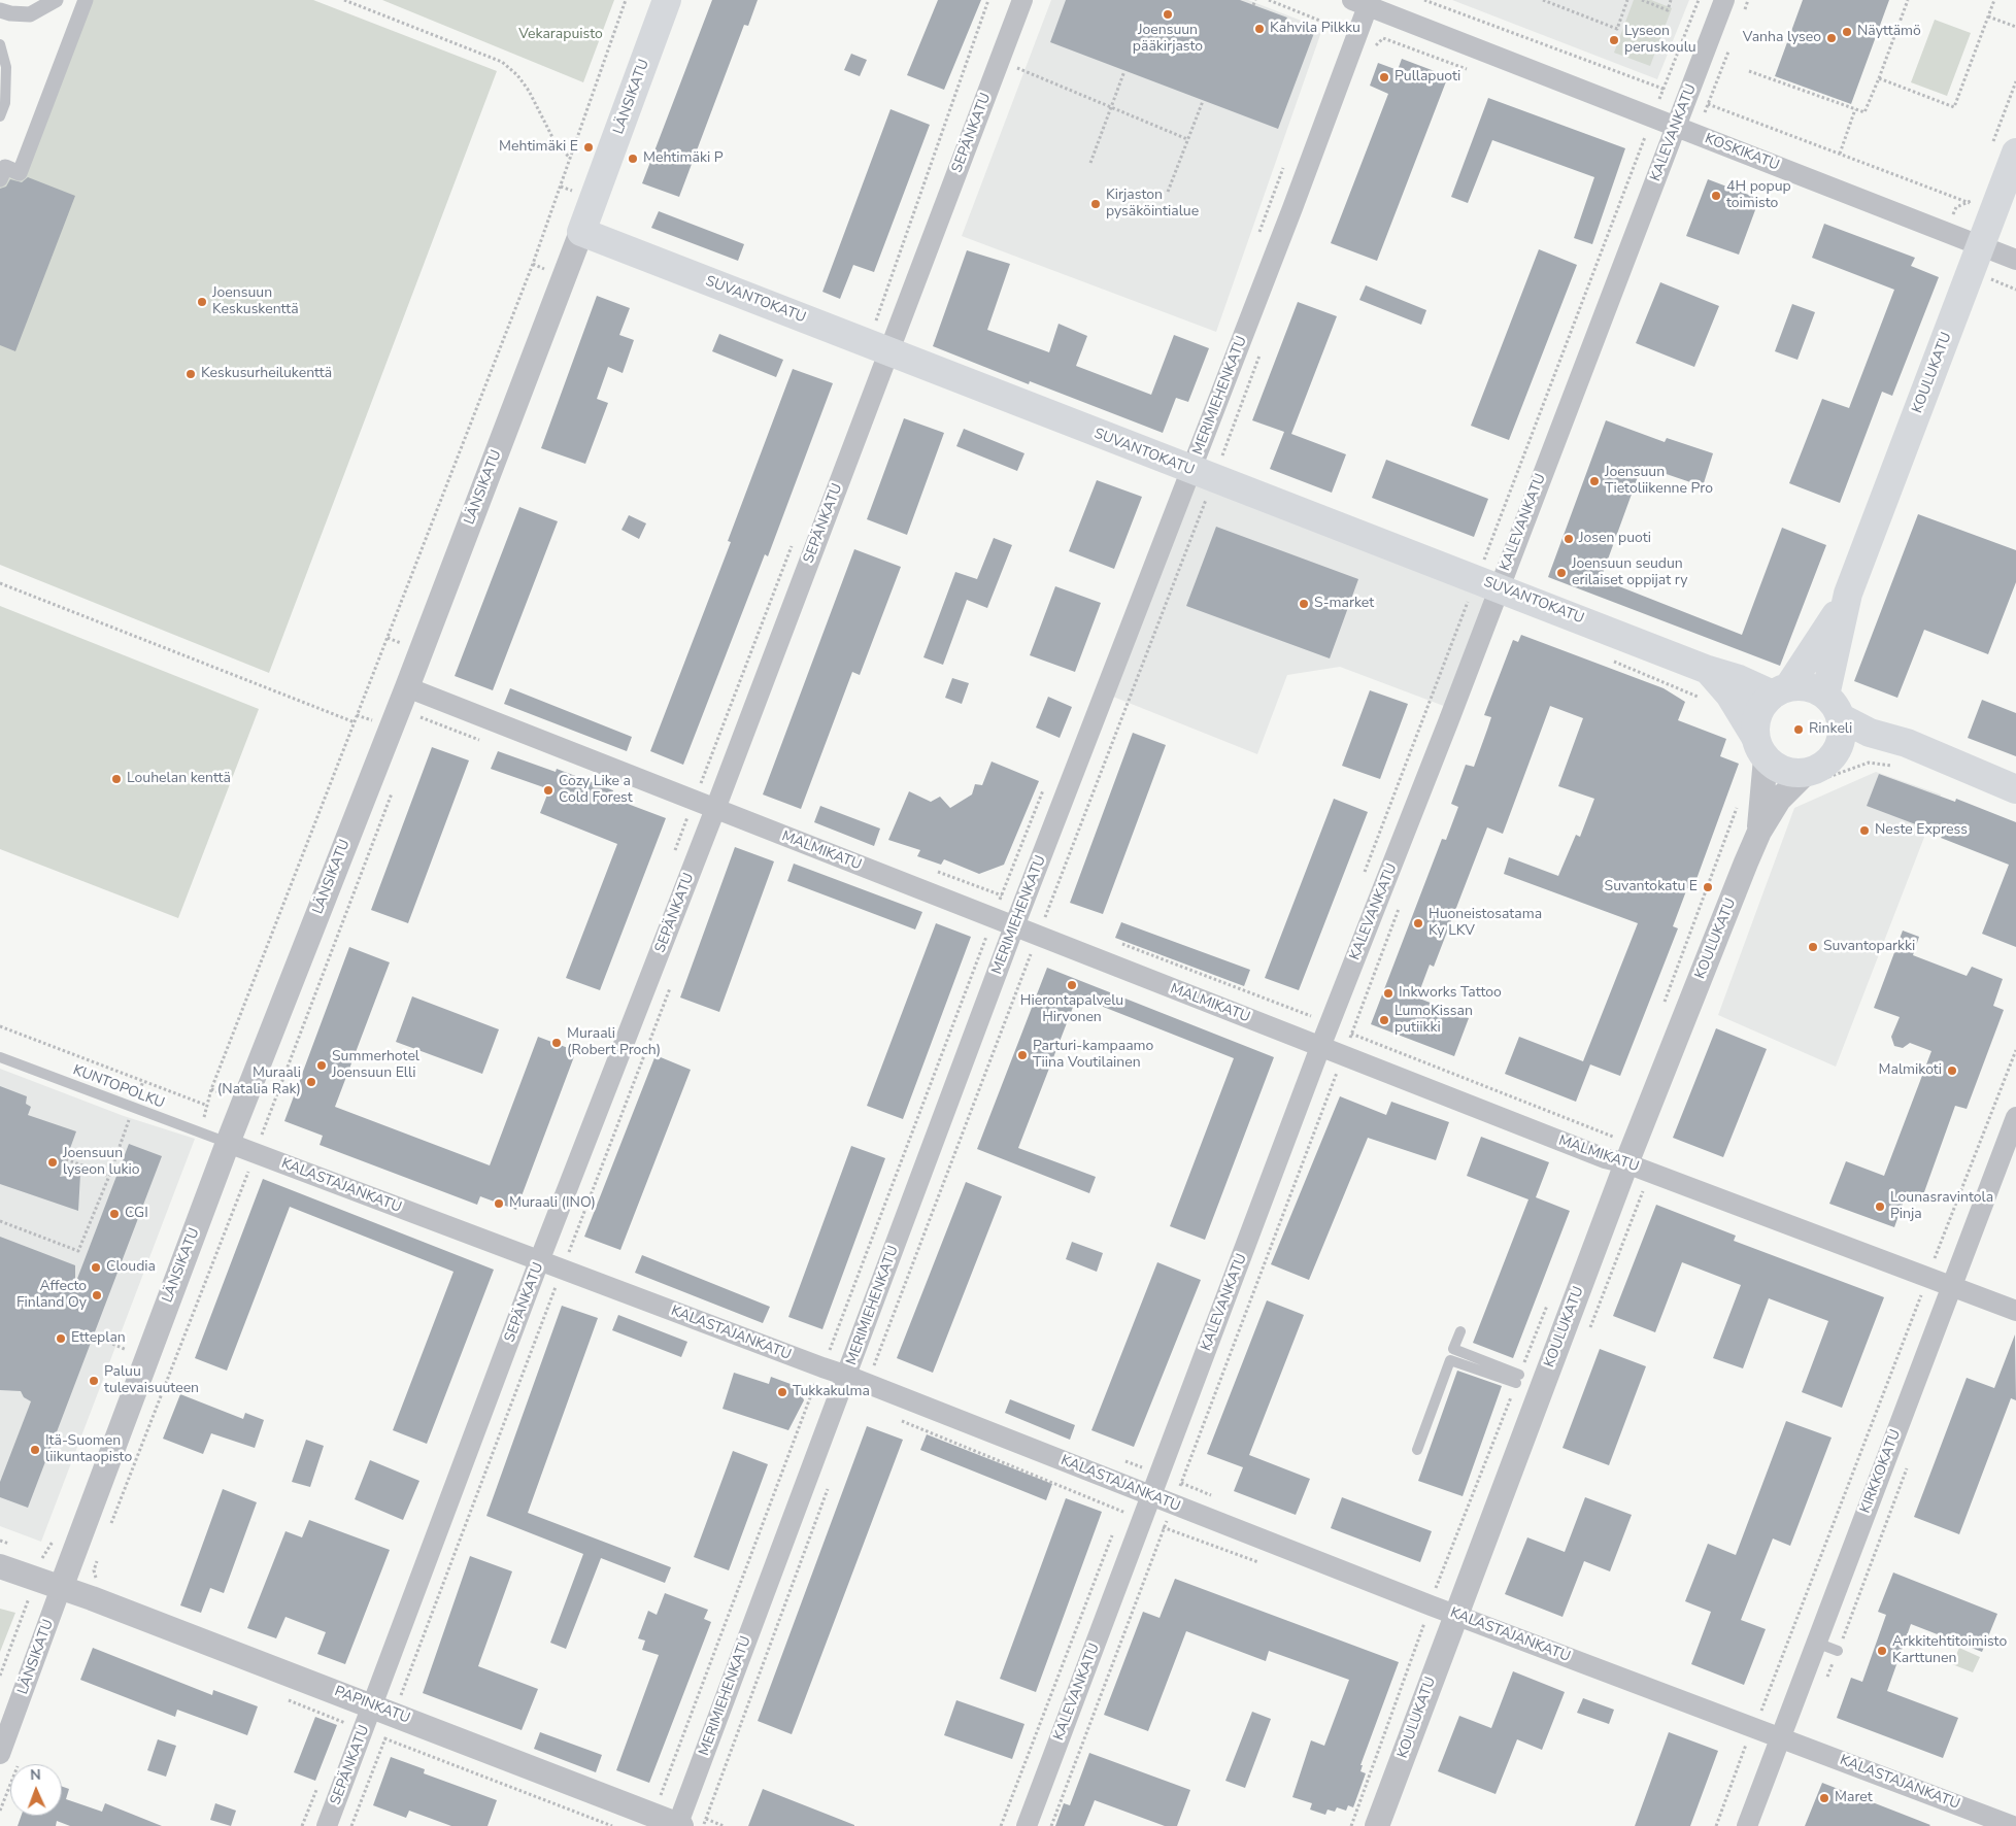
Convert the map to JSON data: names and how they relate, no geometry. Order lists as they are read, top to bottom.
{
  "streets": {
    "main road": ["LÄNSIKATU", "SUVANTOKATU", "KOULUKATU"],
    "street": [
      "SEPÄNKATU",
      "KALEVANKATU",
      "KOSKIKATU",
      "MERIMIEHENKATU",
      "MALMIKATU",
      "KALASTAJANKATU",
      "KIRKKOKATU",
      "PAPINKATU"
    ],
    "lane": ["KUNTOPOLKU"]
  },
  "crossings": [
    ["LÄNSIKATU", "SUVANTOKATU"],
    ["LÄNSIKATU", "MALMIKATU"],
    ["LÄNSIKATU", "KUNTOPOLKU"],
    ["LÄNSIKATU", "KALASTAJANKATU"],
    ["LÄNSIKATU", "PAPINKATU"],
    ["SEPÄNKATU", "SUVANTOKATU"],
    ["SEPÄNKATU", "MALMIKATU"],
    ["SEPÄNKATU", "KALASTAJANKATU"],
    ["SEPÄNKATU", "PAPINKATU"],
    ["KALEVANKATU", "KOSKIKATU"],
    ["KALEVANKATU", "SUVANTOKATU"],
    ["KALEVANKATU", "MALMIKATU"],
    ["KALEVANKATU", "KALASTAJANKATU"],
    ["KOSKIKATU", "KOULUKATU"],
    ["KOSKIKATU", "MERIMIEHENKATU"],
    ["SUVANTOKATU", "KOULUKATU"],
    ["SUVANTOKATU", "MERIMIEHENKATU"],
    ["KOULUKATU", "MALMIKATU"],
    ["KOULUKATU", "KALASTAJANKATU"],
    ["MERIMIEHENKATU", "MALMIKATU"],
    ["MERIMIEHENKATU", "KALASTAJANKATU"],
    ["MERIMIEHENKATU", "PAPINKATU"],
    ["MALMIKATU", "KIRKKOKATU"],
    ["KUNTOPOLKU", "KALASTAJANKATU"],
    ["KALASTAJANKATU", "KIRKKOKATU"]
  ],
  "parks": ["Vekarapuisto"],
  "places": [
    "Joensuun pääkirjasto",
    "Kahvila Pilkku",
    "Näyttämö",
    "Vanha lyseo",
    "Lyseon peruskoulu",
    "Pullapuoti",
    "Mehtimäki E",
    "Mehtimäki P",
    "4H popup toimisto",
    "Kirjaston pysäköintialue",
    "Joensuun Keskuskenttä",
    "Keskusurheilukenttä",
    "Joensuun Tietoliikenne Pro",
    "Josen puoti",
    "Joensuun seudun erilaiset oppijat ry",
    "S-market",
    "Rinkeli",
    "Louhelan kenttä",
    "Cozy Like a Cold Forest",
    "Neste Express",
    "Suvantokatu E",
    "Huoneistosatama Ky LKV",
    "Suvantoparkki",
    "Hierontapalvelu Hirvonen",
    "Inkworks Tattoo",
    "LumoKissan putiikki",
    "Muraali (Robert Proch)",
    "Parturi-kampaamo Tiina Voutilainen",
    "Summerhotel Joensuun Elli",
    "Malmikoti",
    "Muraali (Natalia Rak)",
    "Joensuun lyseon lukio",
    "Muraali (INO)",
    "Lounasravintola Pinja",
    "CGI",
    "Cloudia",
    "Affecto Finland Oy",
    "Etteplan",
    "Paluu tulevaisuuteen",
    "Tukkakulma",
    "Itä-Suomen liikuntaopisto",
    "Arkkitehtitoimisto Karttunen",
    "Maret"
  ],
  "north": "top"
}
